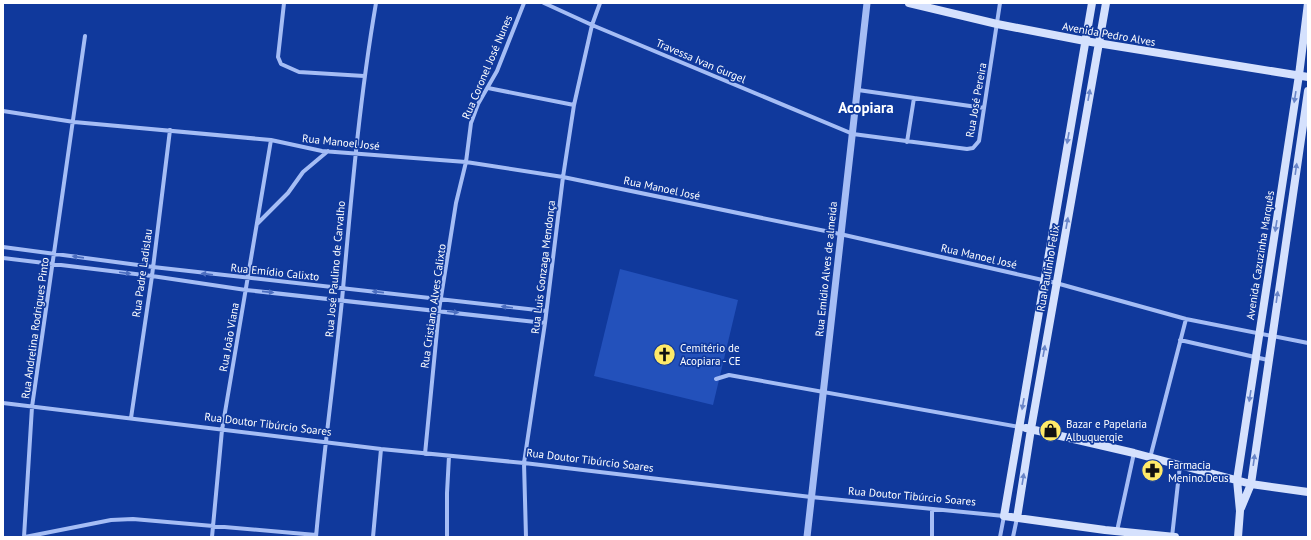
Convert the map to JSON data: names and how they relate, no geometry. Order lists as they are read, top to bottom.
{
  "streets": {
    "main road": [
      "Avenida Pedro Alves",
      "Avenida Cazuzinha Marquês",
      "Rua Paulinho Felix",
      "Rua Doutor Tibúrcio Soares"
    ],
    "street": [
      "Travessa Ivan Gurgel",
      "Rua Coronel José Nunes",
      "Rua José Pereira",
      "Rua Manoel José",
      "Rua Luis Gonzaga Mendonça",
      "Rua José Paulino de Carvalho",
      "Rua Emídio Alves de almeida",
      "Rua Emídio Calixto",
      "Rua Padre Ladislau",
      "Rua Cristiano Alves Calixto",
      "Rua Andrelina Rodrigues Pinto",
      "Rua João Viana"
    ]
  },
  "crossings": [
    ["Avenida Pedro Alves", "Rua José Pereira"],
    ["Avenida Pedro Alves", "Avenida Cazuzinha Marquês"],
    ["Avenida Pedro Alves", "Rua Paulinho Felix"],
    ["Travessa Ivan Gurgel", "Rua José Pereira"],
    ["Travessa Ivan Gurgel", "Rua Luis Gonzaga Mendonça"],
    ["Travessa Ivan Gurgel", "Rua Emídio Alves de almeida"],
    ["Rua Coronel José Nunes", "Rua Manoel José"],
    ["Rua Coronel José Nunes", "Rua Cristiano Alves Calixto"],
    ["Rua José Pereira", "Rua Emídio Alves de almeida"],
    ["Rua Manoel José", "Avenida Cazuzinha Marquês"],
    ["Rua Manoel José", "Rua Luis Gonzaga Mendonça"],
    ["Rua Manoel José", "Rua Paulinho Felix"],
    ["Rua Manoel José", "Rua José Paulino de Carvalho"],
    ["Rua Manoel José", "Rua Emídio Alves de almeida"],
    ["Rua Manoel José", "Rua Padre Ladislau"],
    ["Rua Manoel José", "Rua Cristiano Alves Calixto"],
    ["Rua Manoel José", "Rua Andrelina Rodrigues Pinto"],
    ["Rua Manoel José", "Rua João Viana"],
    ["Rua Luis Gonzaga Mendonça", "Rua Emídio Calixto"],
    ["Rua Luis Gonzaga Mendonça", "Rua Doutor Tibúrcio Soares"],
    ["Rua Paulinho Felix", "Rua Doutor Tibúrcio Soares"],
    ["Rua José Paulino de Carvalho", "Rua Emídio Calixto"],
    ["Rua José Paulino de Carvalho", "Rua Doutor Tibúrcio Soares"],
    ["Rua Emídio Alves de almeida", "Rua Doutor Tibúrcio Soares"],
    ["Rua Emídio Calixto", "Rua Padre Ladislau"],
    ["Rua Emídio Calixto", "Rua Cristiano Alves Calixto"],
    ["Rua Emídio Calixto", "Rua Andrelina Rodrigues Pinto"],
    ["Rua Emídio Calixto", "Rua João Viana"],
    ["Rua Padre Ladislau", "Rua Doutor Tibúrcio Soares"],
    ["Rua Cristiano Alves Calixto", "Rua Doutor Tibúrcio Soares"],
    ["Rua Andrelina Rodrigues Pinto", "Rua Doutor Tibúrcio Soares"],
    ["Rua João Viana", "Rua Doutor Tibúrcio Soares"]
  ],
  "districts": ["Acopiara"],
  "places": {
    "church": ["Cemitério de Acopiara - CE"],
    "shop": ["Bazar e Papelaria Albuquerqie"],
    "pharmacy": ["Farmacia Menino.Deus"]
  }
}
